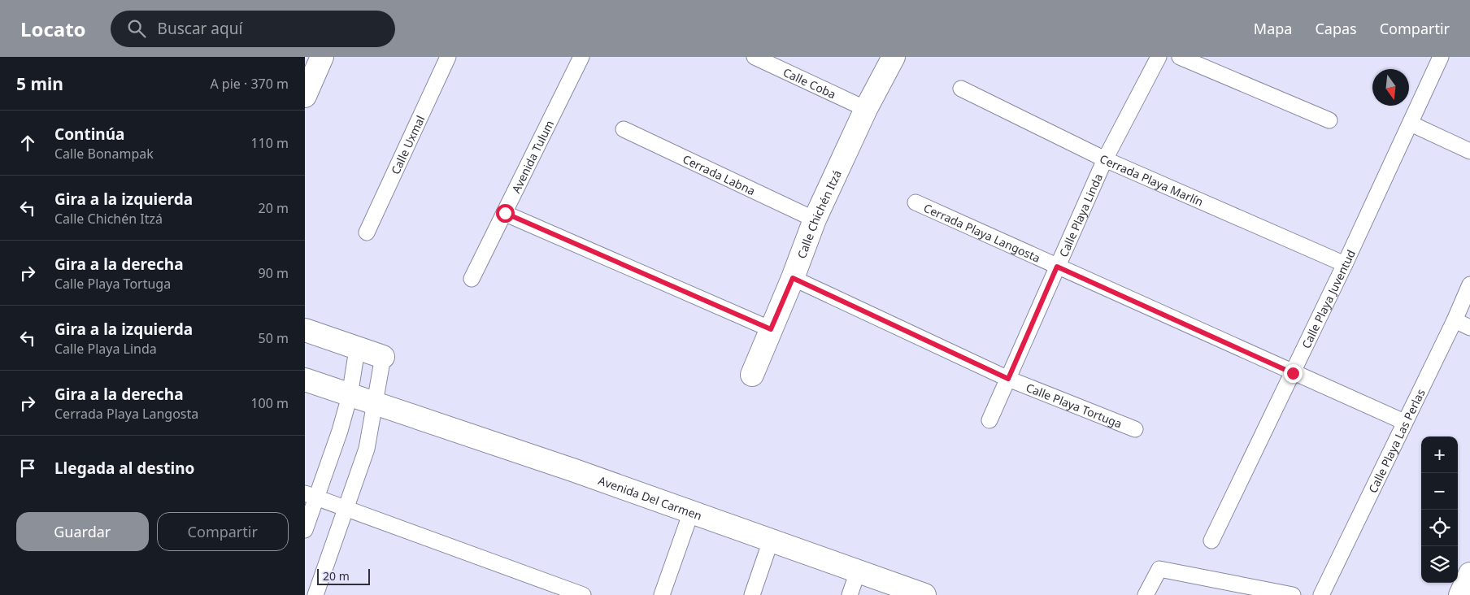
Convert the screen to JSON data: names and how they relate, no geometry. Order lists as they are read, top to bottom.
{
  "streets": {
    "main road": ["Calle Chichén Itzá", "Avenida Del Carmen"],
    "street": [
      "Calle Coba",
      "Calle Uxmal",
      "Avenida Tulum",
      "Cerrada Labna",
      "Cerrada Playa Marlín",
      "Calle Playa Linda",
      "Cerrada Playa Langosta",
      "Calle Playa Juventud",
      "Calle Playa Tortuga",
      "Calle Playa Las Perlas"
    ]
  },
  "crossings": [
    ["Calle Coba", "Calle Chichén Itzá"],
    ["Cerrada Labna", "Calle Chichén Itzá"],
    ["Cerrada Playa Marlín", "Calle Playa Linda"],
    ["Cerrada Playa Marlín", "Calle Playa Juventud"],
    ["Calle Chichén Itzá", "Calle Playa Tortuga"],
    ["Calle Playa Linda", "Cerrada Playa Langosta"],
    ["Calle Playa Linda", "Calle Playa Tortuga"],
    ["Cerrada Playa Langosta", "Calle Playa Juventud"],
    ["Cerrada Playa Langosta", "Calle Playa Las Perlas"]
  ],
  "scale_bar": "20 m",
  "north": "bottom",
  "page": {
    "header": "Locato",
    "search": "Buscar aquí",
    "nav": ["Mapa", "Capas", "Compartir"],
    "heading": ["5 min", "A pie · 370 m"],
    "list": [
      ["Continúa", "Calle Bonampak", "110 m"],
      ["Gira a la izquierda", "Calle Chichén Itzá", "20 m"],
      ["Gira a la derecha", "Calle Playa Tortuga", "90 m"],
      ["Gira a la izquierda", "Calle Playa Linda", "50 m"],
      ["Gira a la derecha", "Cerrada Playa Langosta", "100 m"],
      "Llegada al destino"
    ],
    "map_buttons": ["+", "−"],
    "buttons": ["Guardar", "Compartir"],
    "scale": "20 m"
  }
}
